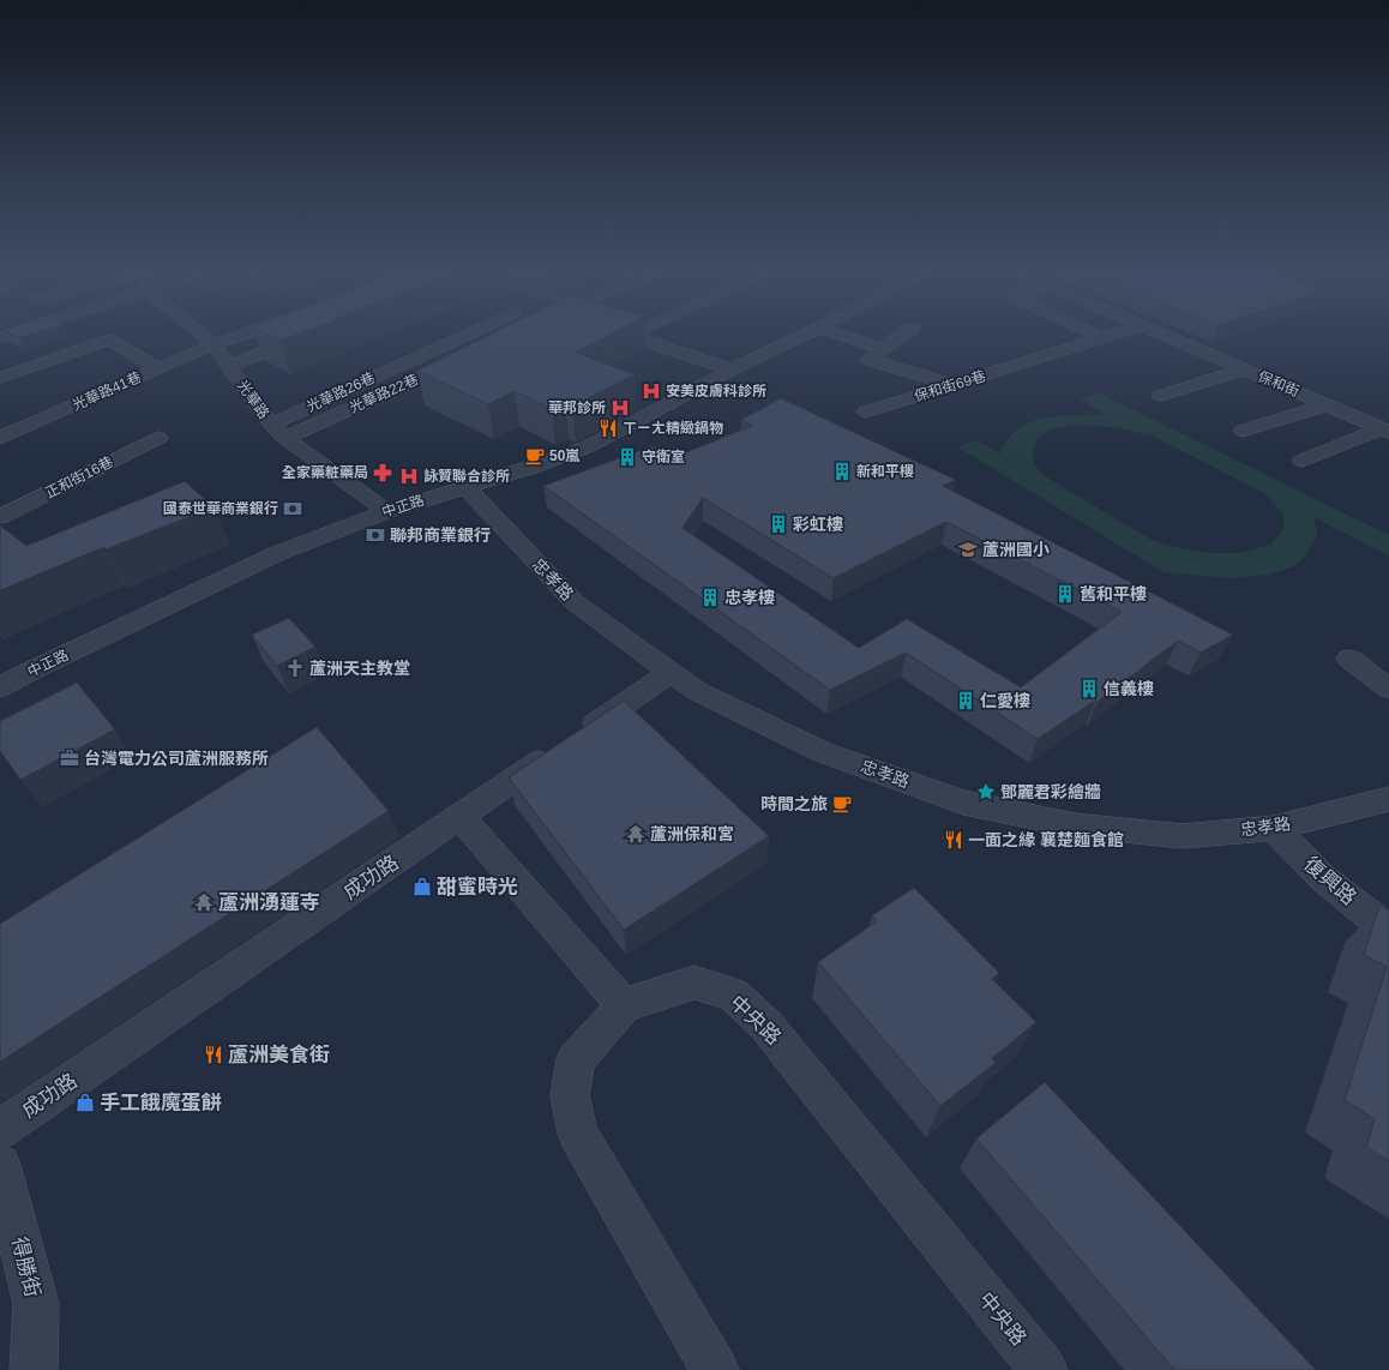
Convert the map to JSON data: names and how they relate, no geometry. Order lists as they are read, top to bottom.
{
  "streets": {
    "street": [
      "保和街",
      "保和街69巷",
      "光華路41巷",
      "光華路26巷",
      "光華路22巷",
      "光華路",
      "正和街16巷",
      "中正路",
      "忠孝路",
      "成功路",
      "復興路",
      "中央路",
      "得勝街"
    ]
  },
  "crossings": [
    ["光華路41巷", "光華路"],
    ["光華路26巷", "光華路"],
    ["光華路22巷", "光華路"],
    ["光華路", "中正路"],
    ["中正路", "忠孝路"],
    ["忠孝路", "成功路"],
    ["忠孝路", "復興路"],
    ["成功路", "得勝街"]
  ],
  "places": {
    "hospital": ["安美皮膚科診所", "華邦診所", "詠贊聯合診所"],
    "restaurant": ["ㄒㄧㄤ精緻鍋物", "一面之緣 襄楚麵食館", "蘆洲美食街"],
    "cafe": ["50嵐", "時間之旅"],
    "building": [
      "守衛室",
      "新和平樓",
      "彩虹樓",
      "舊和平樓",
      "忠孝樓",
      "信義樓",
      "仁愛樓"
    ],
    "pharmacy": ["全家藥粧藥局"],
    "bank": ["國泰世華商業銀行", "聯邦商業銀行"],
    "school or university": ["蘆洲國小"],
    "church": ["蘆洲天主教堂"],
    "office": ["台灣電力公司蘆洲服務所"],
    "place": ["鄧麗君彩繪牆"],
    "temple": ["蘆洲保和宮", "蘆洲湧蓮寺"],
    "shop": ["甜蜜時光", "手工餓魔蛋餅"]
  }
}
